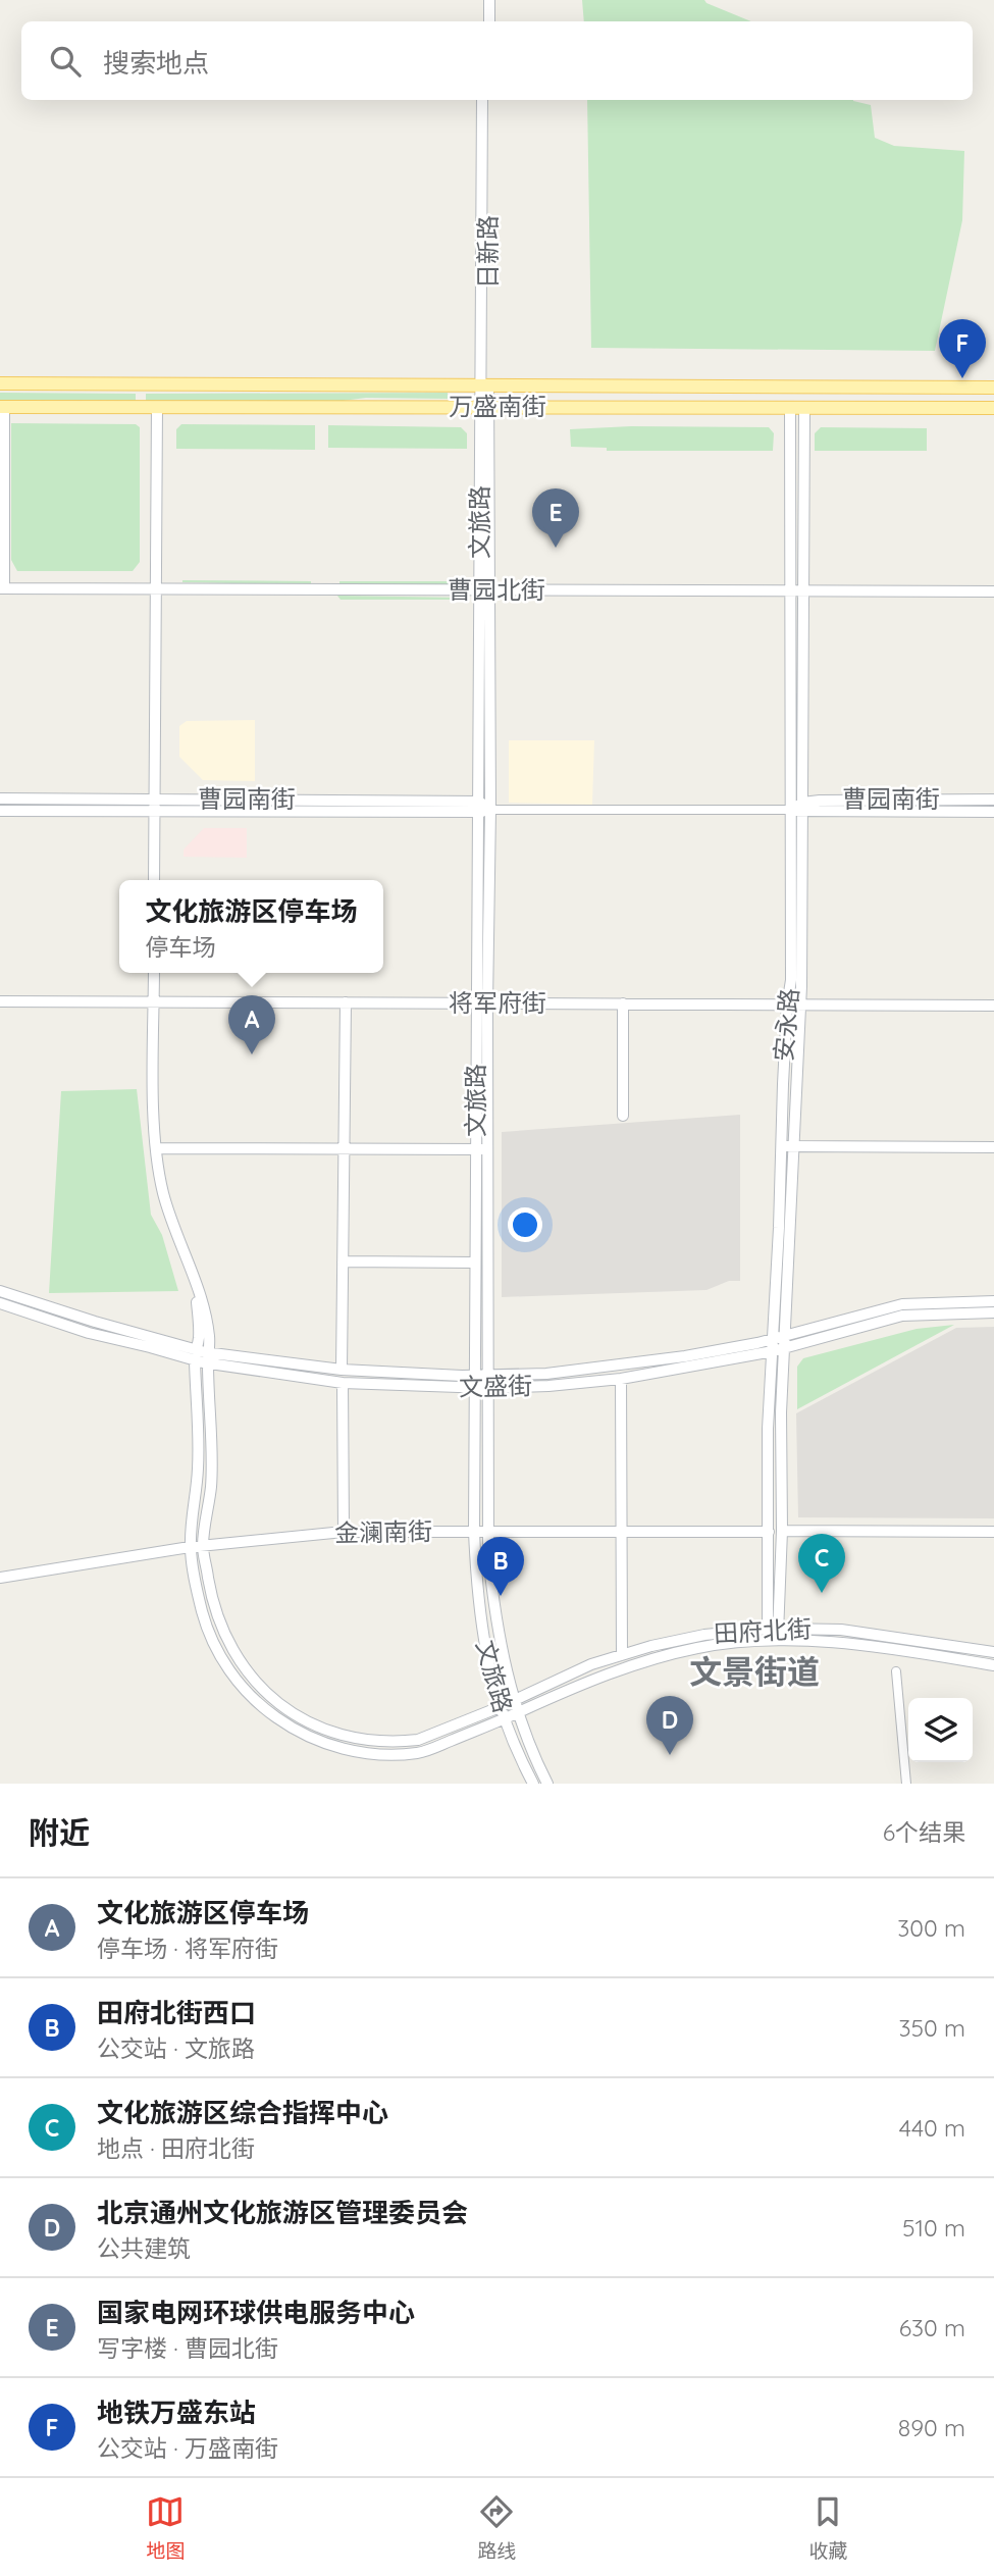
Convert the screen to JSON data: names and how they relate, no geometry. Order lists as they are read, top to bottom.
{
  "streets": {
    "main road": [
      "日新路",
      "万盛南街",
      "文旅路",
      "曹园北街",
      "曹园南街",
      "将军府街",
      "安永路",
      "文盛街",
      "金澜南街",
      "田府北街"
    ]
  },
  "crossings": [
    ["日新路", "万盛南街"],
    ["日新路", "文旅路"],
    ["万盛南街", "文旅路"],
    ["万盛南街", "安永路"],
    ["文旅路", "曹园北街"],
    ["文旅路", "曹园南街"],
    ["文旅路", "将军府街"],
    ["文旅路", "文盛街"],
    ["文旅路", "金澜南街"],
    ["文旅路", "田府北街"],
    ["曹园北街", "安永路"],
    ["曹园南街", "安永路"],
    ["将军府街", "安永路"],
    ["安永路", "文盛街"],
    ["安永路", "金澜南街"],
    ["安永路", "田府北街"],
    ["文盛街", "田府北街"],
    ["金澜南街", "田府北街"]
  ],
  "districts": ["文景街道"],
  "page": {
    "search": "搜索地点",
    "pins": [
      "F",
      "E",
      "A",
      "C",
      "B",
      "D"
    ],
    "popup": ["文化旅游区停车场", "停车场"],
    "heading": ["附近", "6个结果"],
    "list": [
      {
        "mark": "A",
        "name": "文化旅游区停车场",
        "note": "停车场 · 将军府街",
        "value": "300 m"
      },
      {
        "mark": "B",
        "name": "田府北街西口",
        "note": "公交站 · 文旅路",
        "value": "350 m"
      },
      {
        "mark": "C",
        "name": "文化旅游区综合指挥中心",
        "note": "地点 · 田府北街",
        "value": "440 m"
      },
      {
        "mark": "D",
        "name": "北京通州文化旅游区管理委员会",
        "note": "公共建筑",
        "value": "510 m"
      },
      {
        "mark": "E",
        "name": "国家电网环球供电服务中心",
        "note": "写字楼 · 曹园北街",
        "value": "630 m"
      },
      {
        "mark": "F",
        "name": "地铁万盛东站",
        "note": "公交站 · 万盛南街",
        "value": "890 m"
      }
    ],
    "nav": ["地图", "路线", "收藏"]
  }
}
